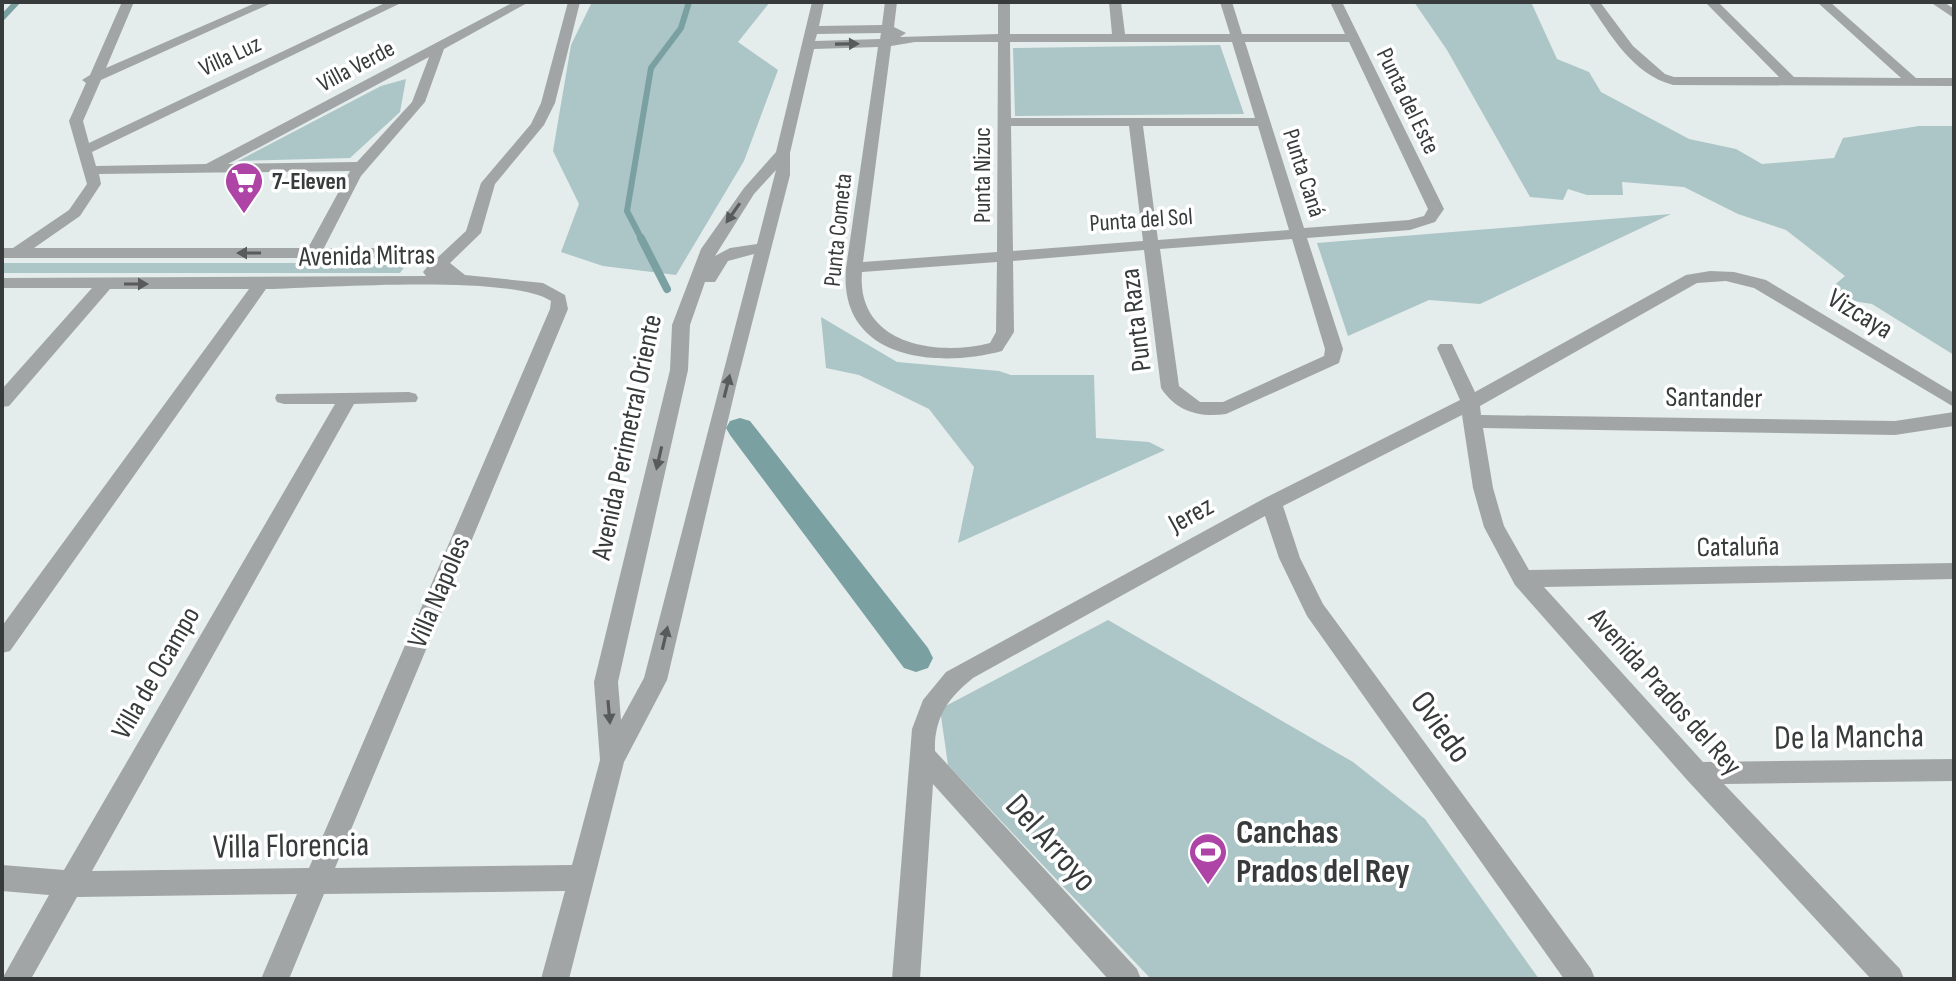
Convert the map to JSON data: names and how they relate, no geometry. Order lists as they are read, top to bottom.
{
  "streets": {
    "street": [
      "Villa Luz",
      "Villa Verde",
      "Punta del Este",
      "Punta Caná",
      "Punta Nizuc",
      "Punta del Sol",
      "Punta Cometa",
      "Avenida Mitras",
      "Vizcaya",
      "Punta Raza",
      "Santander",
      "Avenida Perimetral Oriente",
      "Jerez",
      "Cataluña",
      "Villa Napoles",
      "Villa de Ocampo",
      "Avenida Prados del Rey",
      "Oviedo",
      "De la Mancha",
      "Del Arroyo",
      "Villa Florencia"
    ]
  },
  "crossings": [
    ["Punta del Este", "Punta del Sol"],
    ["Punta Caná", "Punta del Sol"],
    ["Punta Caná", "Punta Raza"],
    ["Punta Nizuc", "Punta del Sol"],
    ["Punta Nizuc", "Punta Cometa"],
    ["Punta del Sol", "Punta Cometa"],
    ["Punta del Sol", "Punta Raza"],
    ["Avenida Mitras", "Villa Napoles"],
    ["Vizcaya", "Jerez"],
    ["Santander", "Jerez"],
    ["Santander", "Avenida Prados del Rey"],
    ["Avenida Perimetral Oriente", "Villa Florencia"],
    ["Jerez", "Avenida Prados del Rey"],
    ["Jerez", "Oviedo"],
    ["Jerez", "Del Arroyo"],
    ["Cataluña", "Avenida Prados del Rey"],
    ["Villa Napoles", "Villa Florencia"],
    ["Villa de Ocampo", "Villa Florencia"],
    ["Avenida Prados del Rey", "De la Mancha"]
  ],
  "places": {
    "supermarket": ["7-Eleven"],
    "sports": ["Canchas Prados del Rey"]
  }
}
